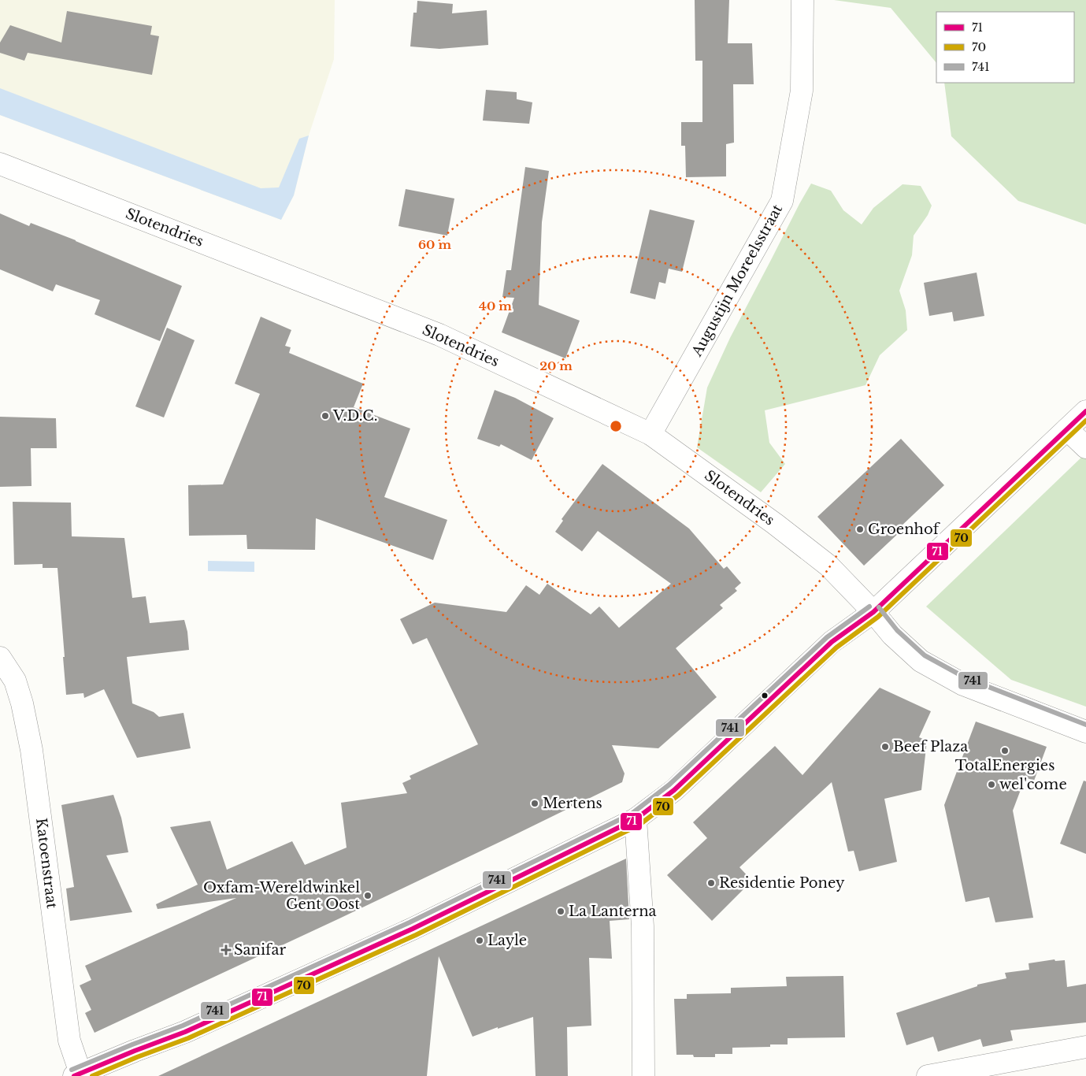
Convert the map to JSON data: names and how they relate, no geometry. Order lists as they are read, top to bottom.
{
  "streets": {
    "street": ["Slotendries", "Augustijn Moreelsstraat", "Katoenstraat"]
  },
  "crossings": [
    ["Slotendries", "Augustijn Moreelsstraat"]
  ],
  "places": {
    "other": [
      "V.D.C.",
      "Groenhof",
      "Beef Plaza",
      "TotalEnergies",
      "wel'come",
      "Mertens",
      "Residentie Poney",
      "Oxfam-Wereldwinkel Gent Oost",
      "La Lanterna",
      "Layle"
    ],
    "health": ["Sanifar"]
  },
  "lines": ["transit line 71", "transit line 70", "transit line 741"],
  "legend": ["71", "70", "741"],
  "rings": ["60 m", "40 m", "20 m"]
}
